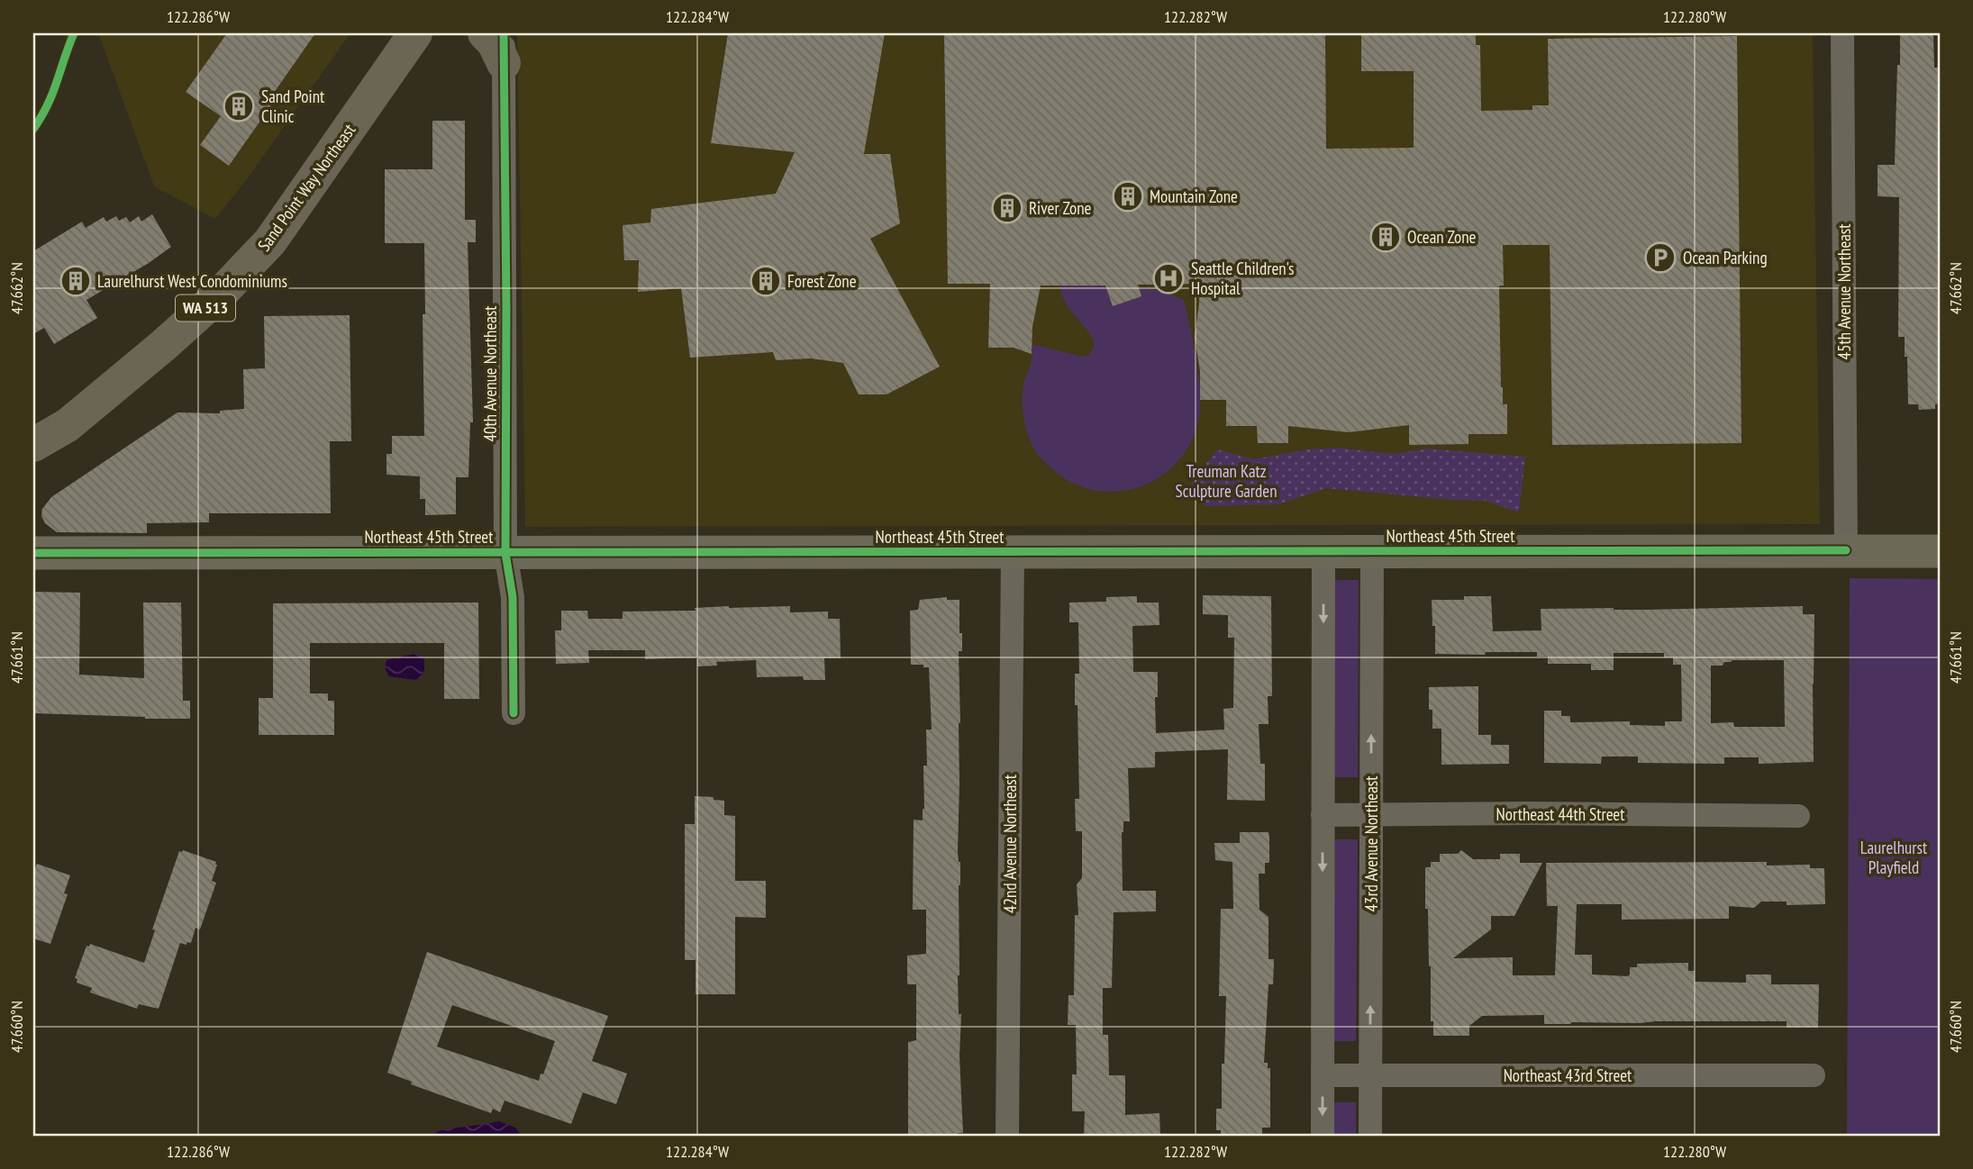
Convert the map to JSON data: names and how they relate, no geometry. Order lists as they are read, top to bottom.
{
  "streets": {
    "main road": ["Sand Point Way Northeast", "WA 513"],
    "street": [
      "45th Avenue Northeast",
      "40th Avenue Northeast",
      "Northeast 45th Street",
      "Northeast 44th Street",
      "42nd Avenue Northeast",
      "43rd Avenue Northeast",
      "Northeast 43rd Street"
    ]
  },
  "crossings": [
    ["45th Avenue Northeast", "Northeast 45th Street"],
    ["40th Avenue Northeast", "Northeast 45th Street"],
    ["Northeast 45th Street", "42nd Avenue Northeast"],
    ["Northeast 45th Street", "43rd Avenue Northeast"],
    ["Northeast 44th Street", "43rd Avenue Northeast"],
    ["43rd Avenue Northeast", "Northeast 43rd Street"]
  ],
  "parks": ["Treuman Katz Sculpture Garden", "Laurelhurst Playfield"],
  "places": {
    "building": [
      "Sand Point Clinic",
      "Mountain Zone",
      "River Zone",
      "Ocean Zone",
      "Laurelhurst West Condominiums",
      "Forest Zone"
    ],
    "parking": ["Ocean Parking"],
    "hospital": ["Seattle Children's Hospital"]
  },
  "coordinates": [
    "122.286°W",
    "122.284°W",
    "122.282°W",
    "122.280°W",
    "47.662°N",
    "47.661°N",
    "47.660°N"
  ]
}
